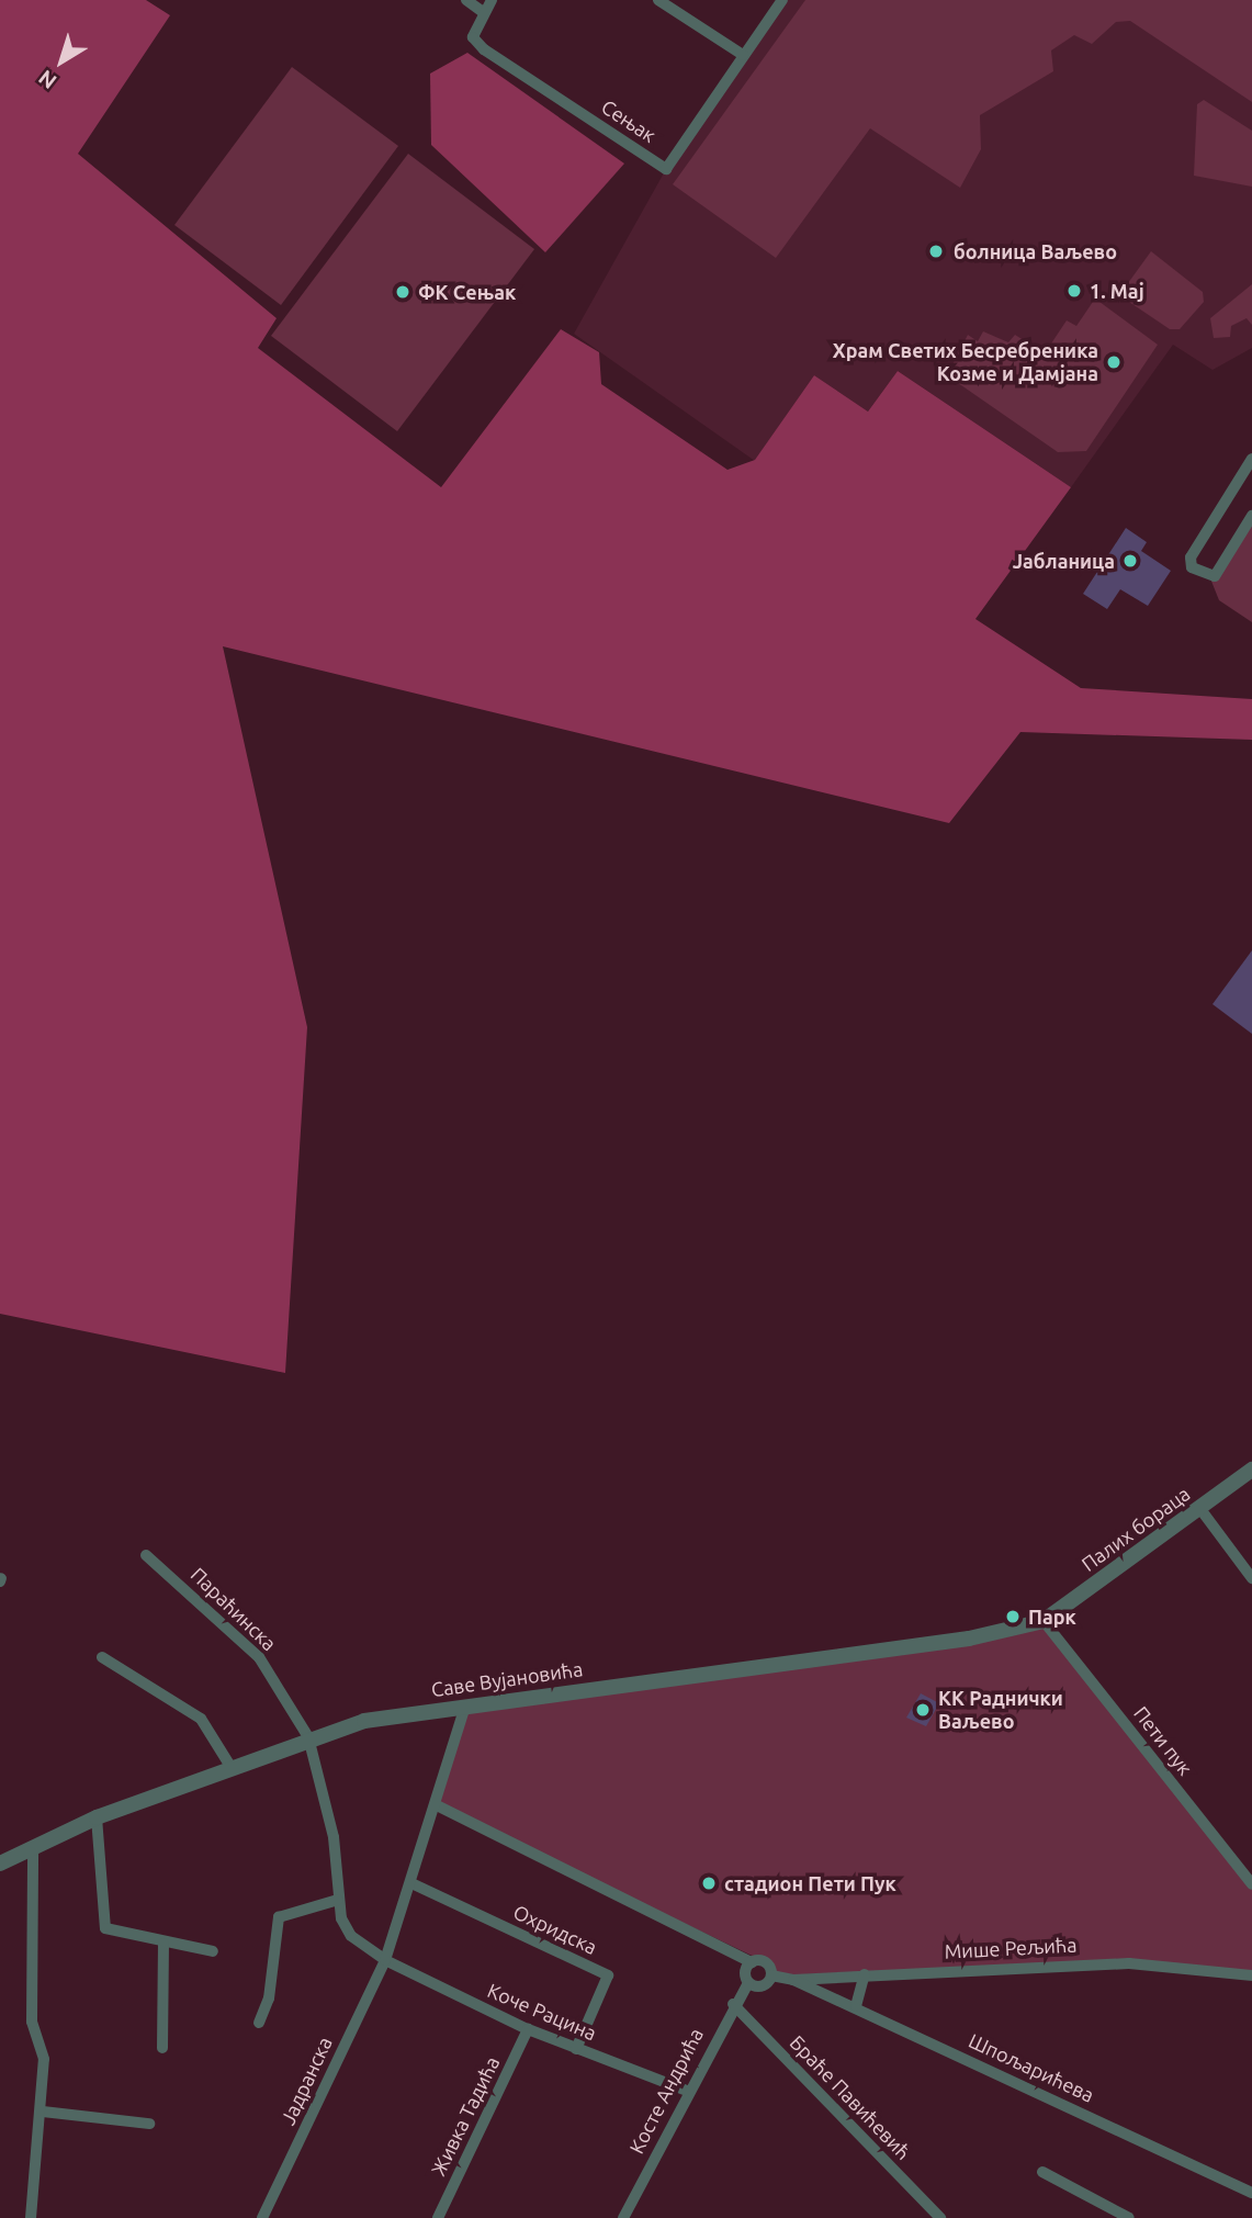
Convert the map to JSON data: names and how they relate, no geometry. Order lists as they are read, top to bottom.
{
  "streets": {
    "street": [
      "Сењак",
      "Палих бораца",
      "Параћинска",
      "Саве Вујановића",
      "Пети пук",
      "Охридска",
      "Мише Рељића",
      "Коче Рацина",
      "Шпољарићева",
      "Јадранска",
      "Косте Андрића",
      "Браће Павићевић",
      "Живка Тадића"
    ]
  },
  "crossings": [
    ["Палих бораца", "Саве Вујановића"],
    ["Палих бораца", "Пети пук"],
    ["Параћинска", "Саве Вујановића"],
    ["Саве Вујановића", "Пети пук"],
    ["Саве Вујановића", "Јадранска"],
    ["Охридска", "Коче Рацина"],
    ["Охридска", "Јадранска"],
    ["Мише Рељића", "Шпољарићева"],
    ["Мише Рељића", "Косте Андрића"],
    ["Коче Рацина", "Јадранска"],
    ["Коче Рацина", "Косте Андрића"],
    ["Коче Рацина", "Живка Тадића"],
    ["Косте Андрића", "Браће Павићевић"]
  ],
  "places": [
    "болница Ваљево",
    "1. Мај",
    "ФК Сењак",
    "Храм Светих Бесребреника Козме и Дамјана",
    "Јабланица",
    "Парк",
    "КК Раднички Ваљево",
    "стадион Пети Пук"
  ],
  "north": "bottom left"
}
